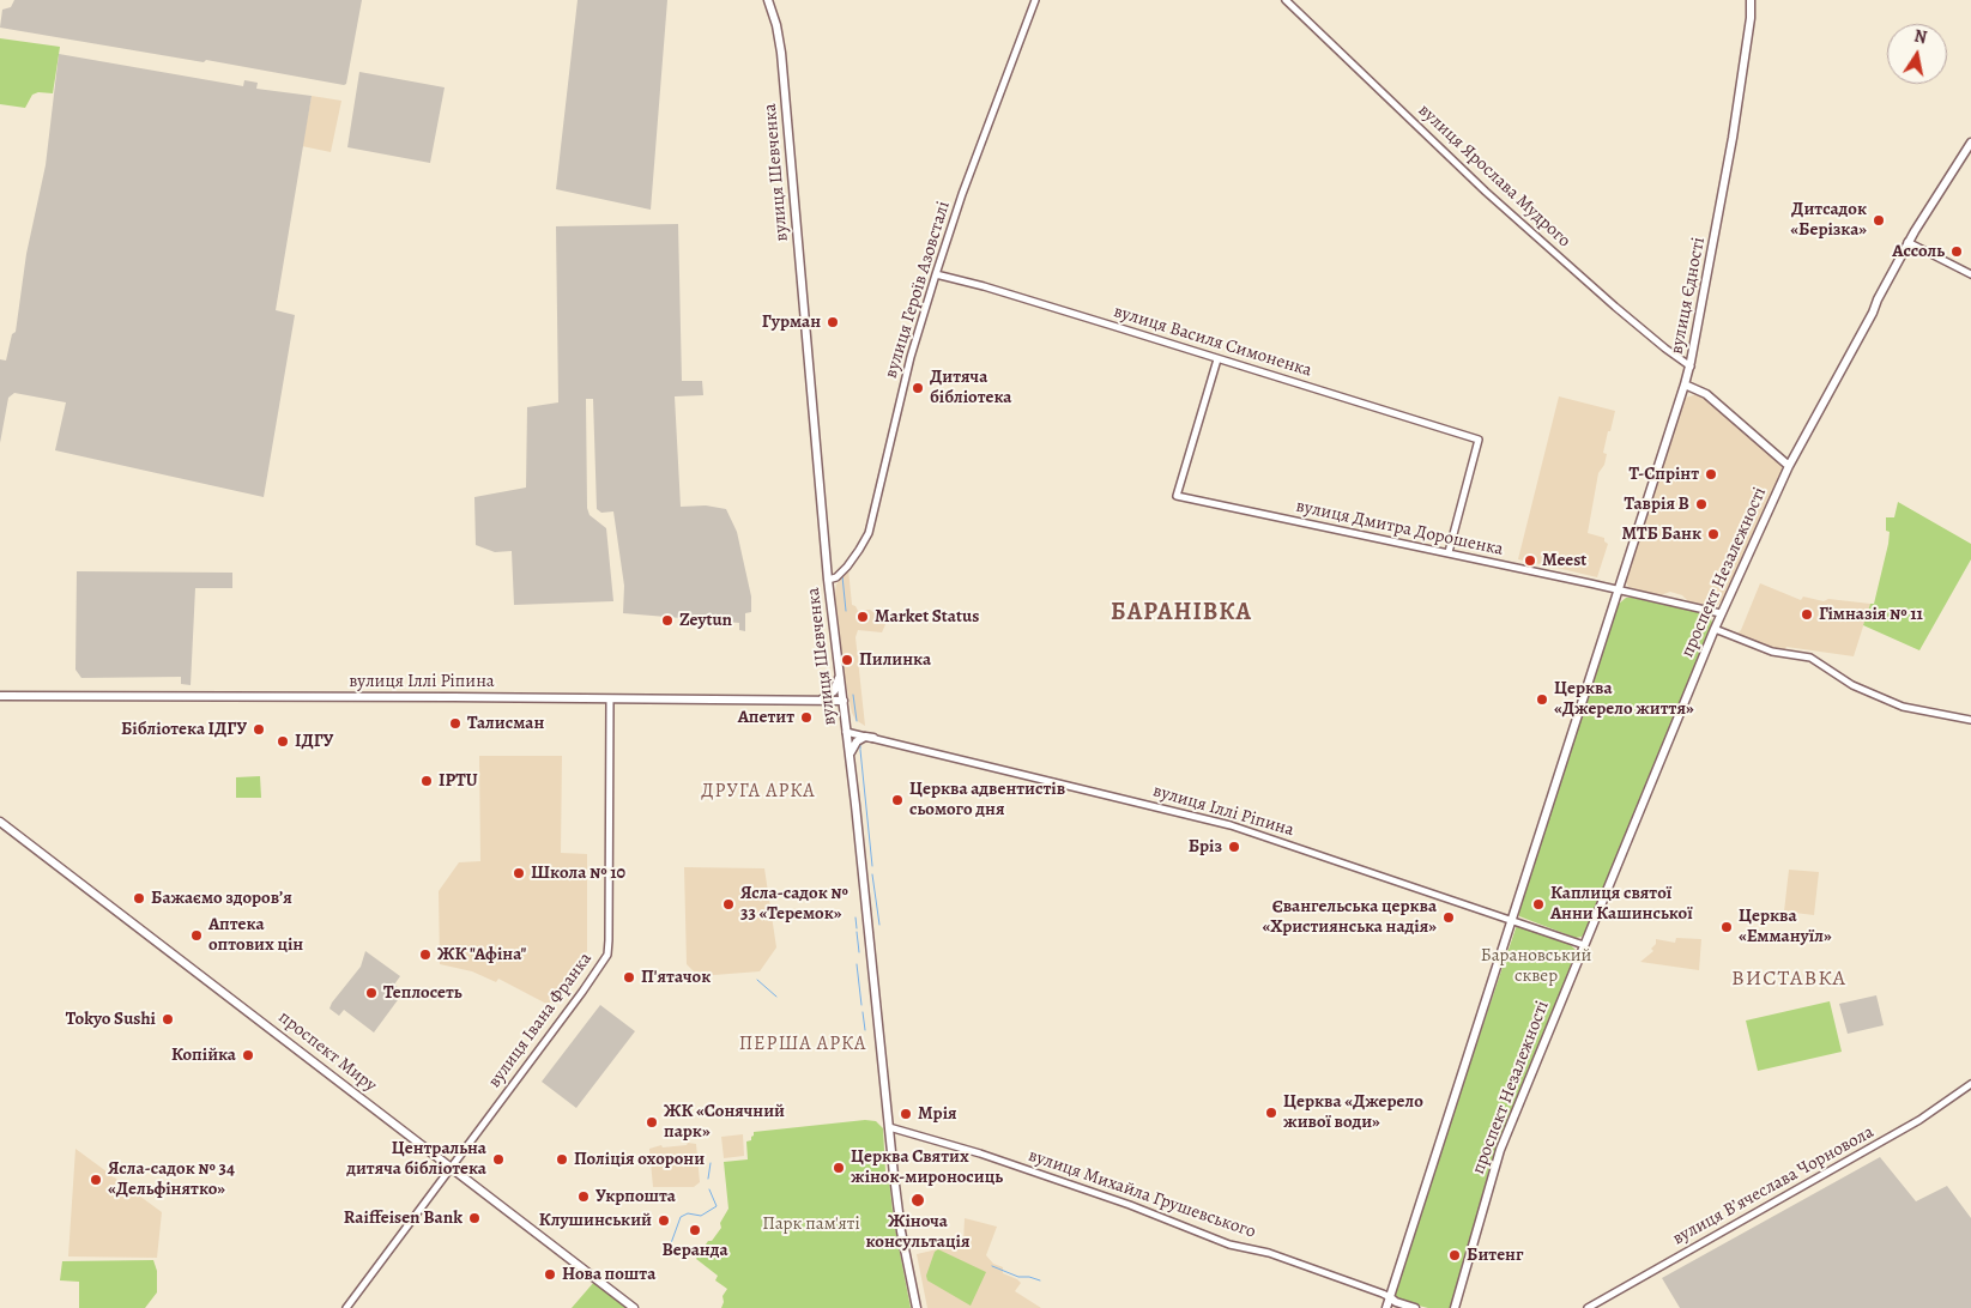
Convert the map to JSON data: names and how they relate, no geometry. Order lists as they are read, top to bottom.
{
  "streets": {
    "main road": [
      "вулиця Шевченка",
      "вулиця Єдності",
      "проспект Незалежності",
      "вулиця Іллі Ріпина",
      "проспект Миру",
      "вулиця Михайла Грушевського"
    ],
    "street": [
      "вулиця Ярослава Мудрого",
      "вулиця Героїв Азовсталі",
      "вулиця Василя Симоненка",
      "вулиця Дмитра Дорошенка",
      "вулиця Івана Франка",
      "вулиця Вʼячеслава Чорновола"
    ]
  },
  "crossings": [
    ["вулиця Шевченка", "вулиця Героїв Азовсталі"],
    ["вулиця Шевченка", "вулиця Іллі Ріпина"],
    ["вулиця Шевченка", "вулиця Михайла Грушевського"],
    ["вулиця Ярослава Мудрого", "вулиця Єдності"],
    ["вулиця Героїв Азовсталі", "вулиця Василя Симоненка"],
    ["вулиця Єдності", "вулиця Дмитра Дорошенка"],
    ["вулиця Василя Симоненка", "вулиця Дмитра Дорошенка"],
    ["вулиця Дмитра Дорошенка", "проспект Незалежності"],
    ["проспект Незалежності", "вулиця Іллі Ріпина"],
    ["вулиця Іллі Ріпина", "вулиця Івана Франка"],
    ["вулиця Івана Франка", "проспект Миру"]
  ],
  "districts": [
    "БАРАНІВКА",
    "ДРУГА АРКА",
    "ВИСТАВКА",
    "ПЕРША АРКА"
  ],
  "parks": ["Барановський сквер", "Парк пам'яті"],
  "places": [
    "Дитсадок «Берізка»",
    "Ассоль",
    "Гурман",
    "Дитяча бібліотека",
    "Т-Спрінт",
    "Таврія В",
    "МТБ Банк",
    "Meest",
    "Гімназія № 11",
    "Market Status",
    "Zeytun",
    "Пилинка",
    "Церква «Джерело життя»",
    "Апетит",
    "Талисман",
    "Бібліотека ІДГУ",
    "ІДГУ",
    "IPTU",
    "Церква адвентистів сьомого дня",
    "Бріз",
    "Школа № 10",
    "Бажаємо здоровʼя",
    "Ясла-садок № 33 «Теремок»",
    "Каплиця cвятої Анни Кашинської",
    "Євангельська церква «Християнська надія»",
    "Церква «Еммануїл»",
    "Аптека оптових цін",
    "ЖК \"Афіна\"",
    "П'ятачок",
    "Теплосеть",
    "Tokyo Sushi",
    "Копійка",
    "Церква «Джерело живої води»",
    "Мрія",
    "ЖК «Сонячний парк»",
    "Центральна дитяча бібліотека",
    "Поліція охорони",
    "Церква Святих жінок-мироносиць",
    "Ясла-садок № 34 «Дельфінятко»",
    "Укрпошта",
    "Жіноча консультація",
    "Raiffeisen Bank",
    "Клушинський",
    "Веранда",
    "Битенг",
    "Нова пошта"
  ],
  "north": "top"
}
